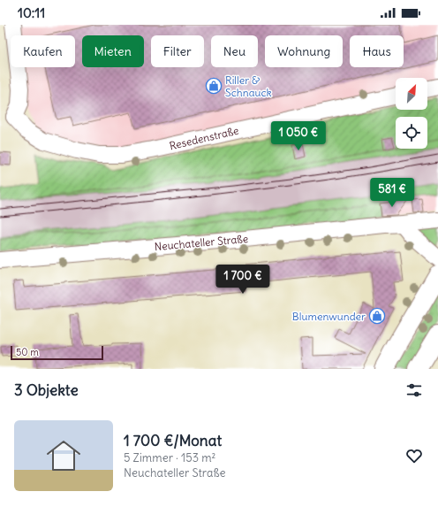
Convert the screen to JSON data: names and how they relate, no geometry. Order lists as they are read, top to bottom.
{
  "streets": {
    "street": ["Resedenstraße", "Neuchateller Straße"]
  },
  "places": {
    "shop": ["Riller & Schnauck", "Blumenwunder"]
  },
  "scale_bar": "50 m",
  "north": "top right",
  "page": {
    "status": "10:11",
    "chip": [
      "Kaufen",
      "Mieten",
      "Filter",
      "Neu",
      "Wohnung",
      "Haus"
    ],
    "price": ["1 050 €", "581 €", "1 700 €"],
    "scale": "50 m",
    "heading": "3 Objekte",
    "list": [
      {
        "name": "1 700 €/Monat",
        "note": "5 Zimmer · 153 m² · Neuchateller Straße"
      }
    ]
  }
}
